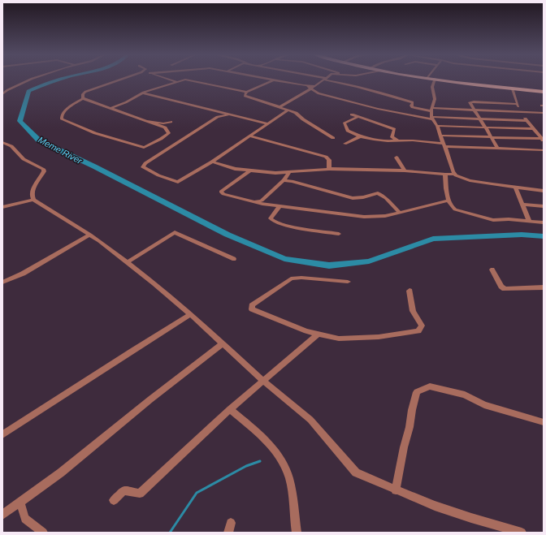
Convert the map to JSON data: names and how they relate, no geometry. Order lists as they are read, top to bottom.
{
  "water": ["Meme River"]
}
